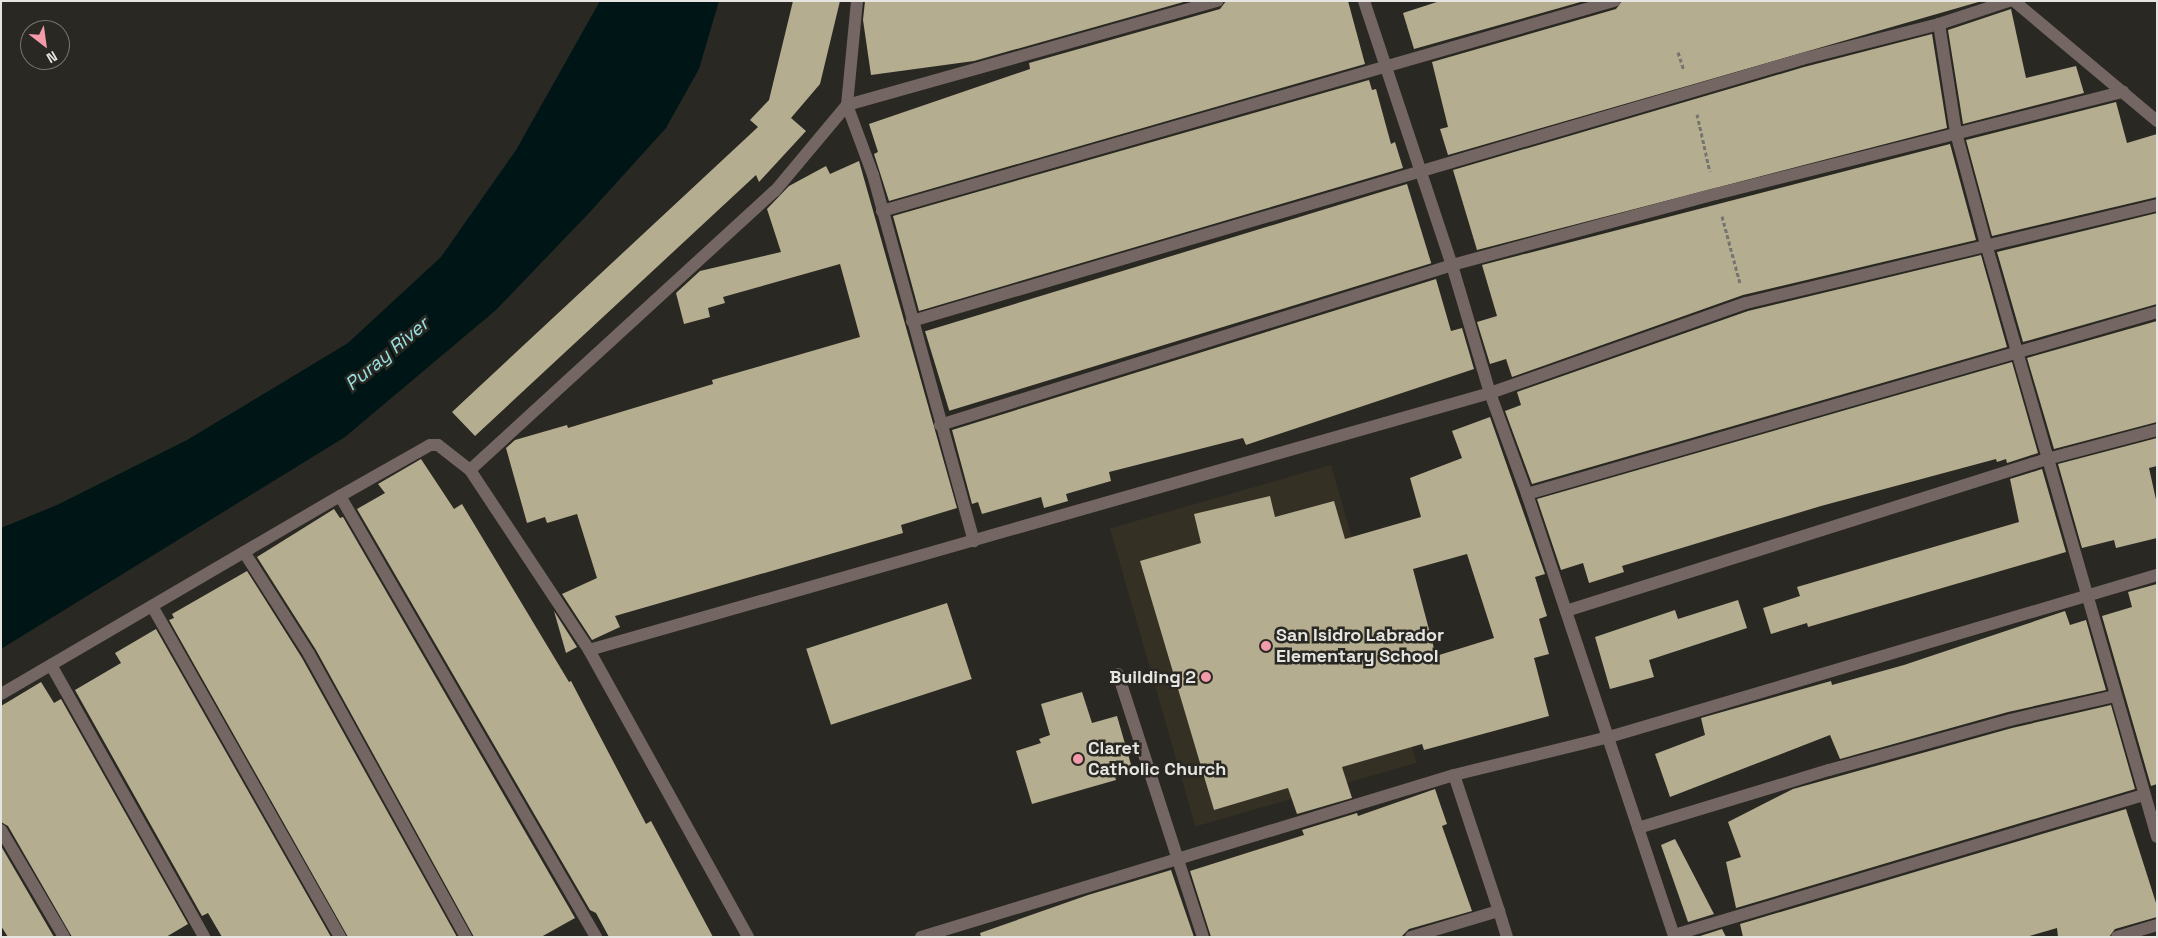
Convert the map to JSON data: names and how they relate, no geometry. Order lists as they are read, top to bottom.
{
  "water": ["Puray River"],
  "places": ["San Isidro Labrador Elementary School", "Building 2", "Claret Catholic Church"],
  "north": "bottom right"
}
